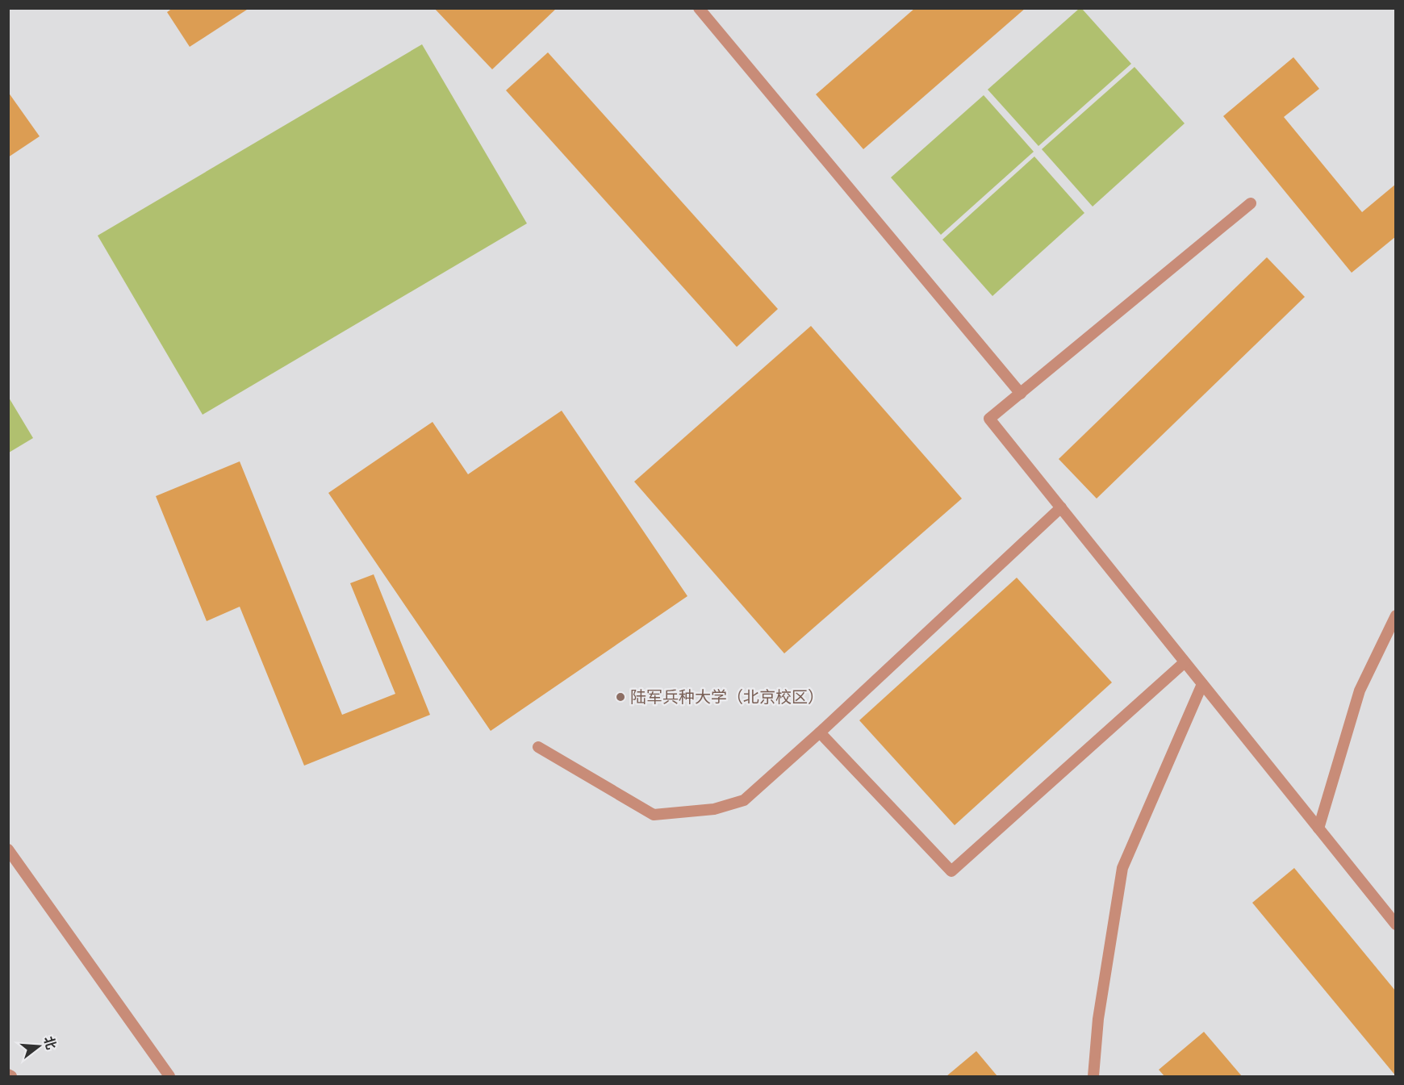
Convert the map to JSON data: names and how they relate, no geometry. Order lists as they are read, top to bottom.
{
  "places": ["陆军兵种大学（北京校区）"],
  "north": "right"
}
